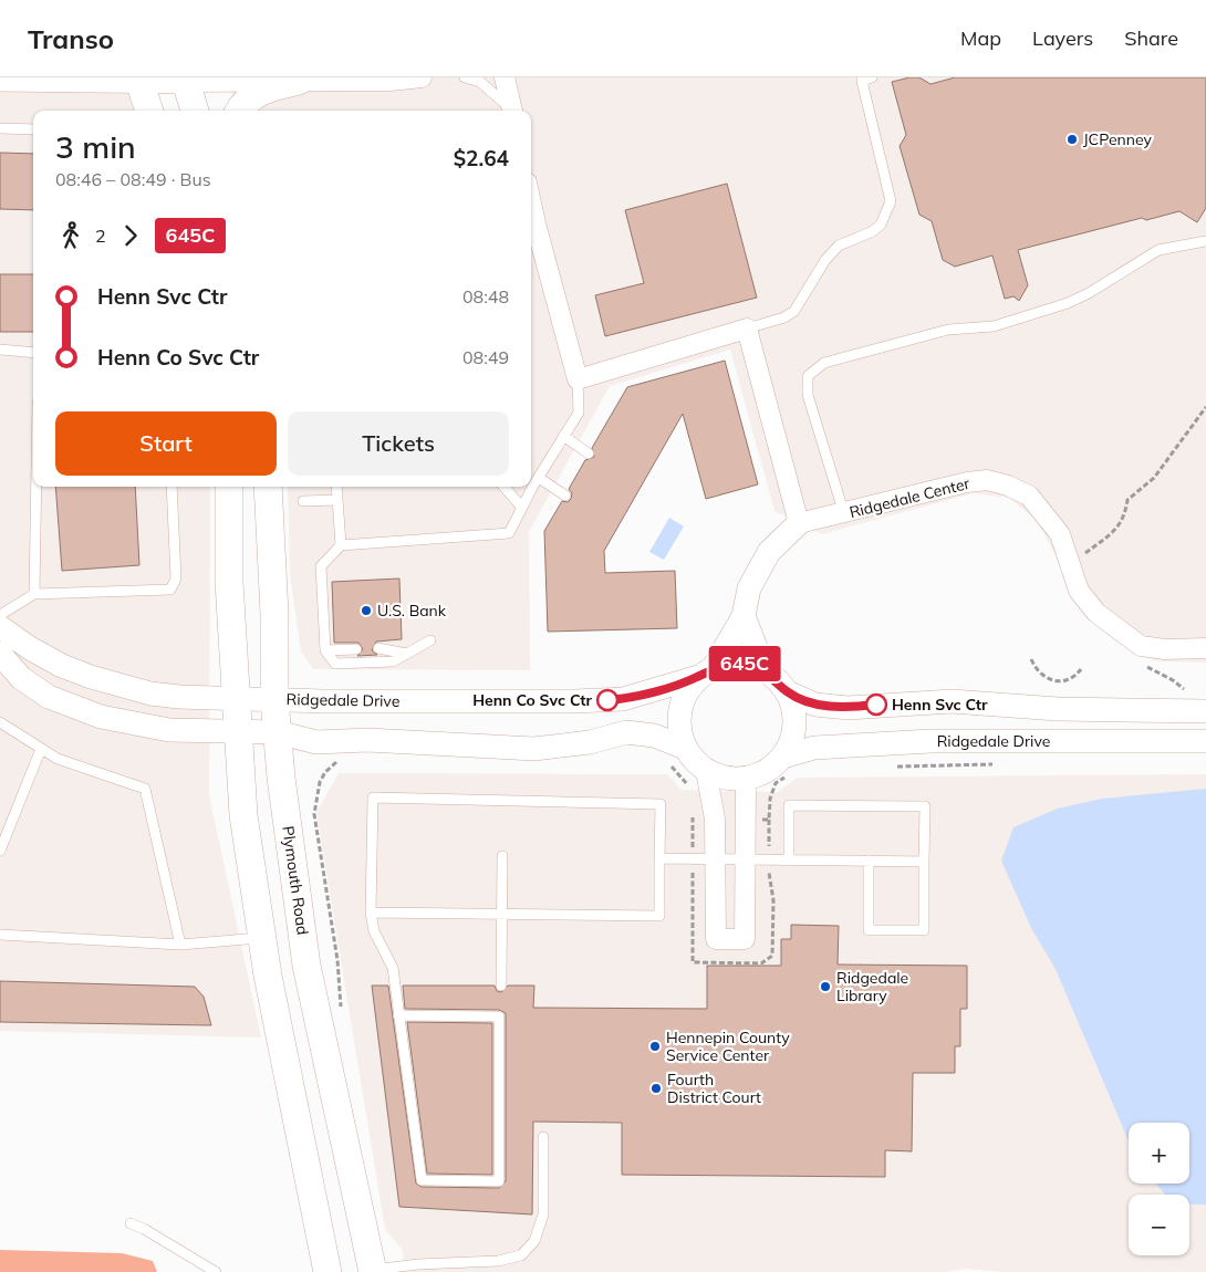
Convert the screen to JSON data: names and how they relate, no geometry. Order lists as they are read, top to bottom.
{
  "streets": {
    "main road": ["Plymouth Road"],
    "street": ["Ridgedale Center", "Ridgedale Drive"]
  },
  "crossings": [
    ["Ridgedale Drive", "Plymouth Road"]
  ],
  "places": [
    "JCPenney",
    "U.S. Bank",
    "Henn Co Svc Ctr",
    "Henn Svc Ctr",
    "Ridgedale Library",
    "Hennepin County Service Center",
    "Fourth District Court"
  ],
  "lines": ["bus line 645C"],
  "page": {
    "header": "Transo",
    "nav": ["Map", "Layers", "Share"],
    "on_map": "645C",
    "heading": ["3 min", "08:46 – 08:49 · Bus", "$2.64"],
    "legs": ["2", "645C"],
    "list": [
      {
        "name": "Henn Svc Ctr",
        "value": "08:48"
      },
      {
        "name": "Henn Co Svc Ctr",
        "value": "08:49"
      }
    ],
    "buttons": ["Start", "Tickets"],
    "map_buttons": ["+", "−"]
  }
}
